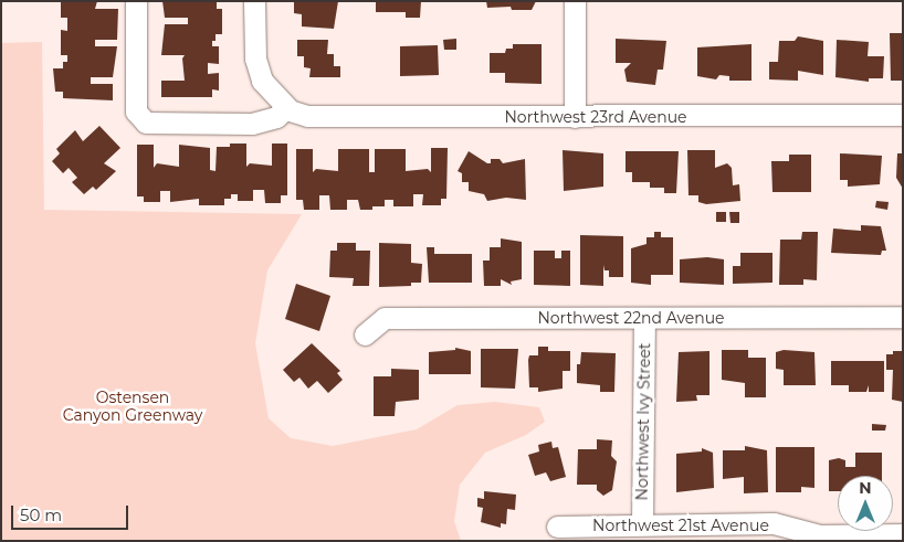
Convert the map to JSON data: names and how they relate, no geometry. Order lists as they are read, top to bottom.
{
  "streets": {
    "street": [
      "Northwest 23rd Avenue",
      "Northwest 22nd Avenue",
      "Northwest Ivy Street",
      "Northwest 21st Avenue"
    ]
  },
  "crossings": [
    ["Northwest 22nd Avenue", "Northwest Ivy Street"],
    ["Northwest Ivy Street", "Northwest 21st Avenue"]
  ],
  "parks": ["Ostensen Canyon Greenway"],
  "scale_bar": "50 m",
  "north": "top"
}
